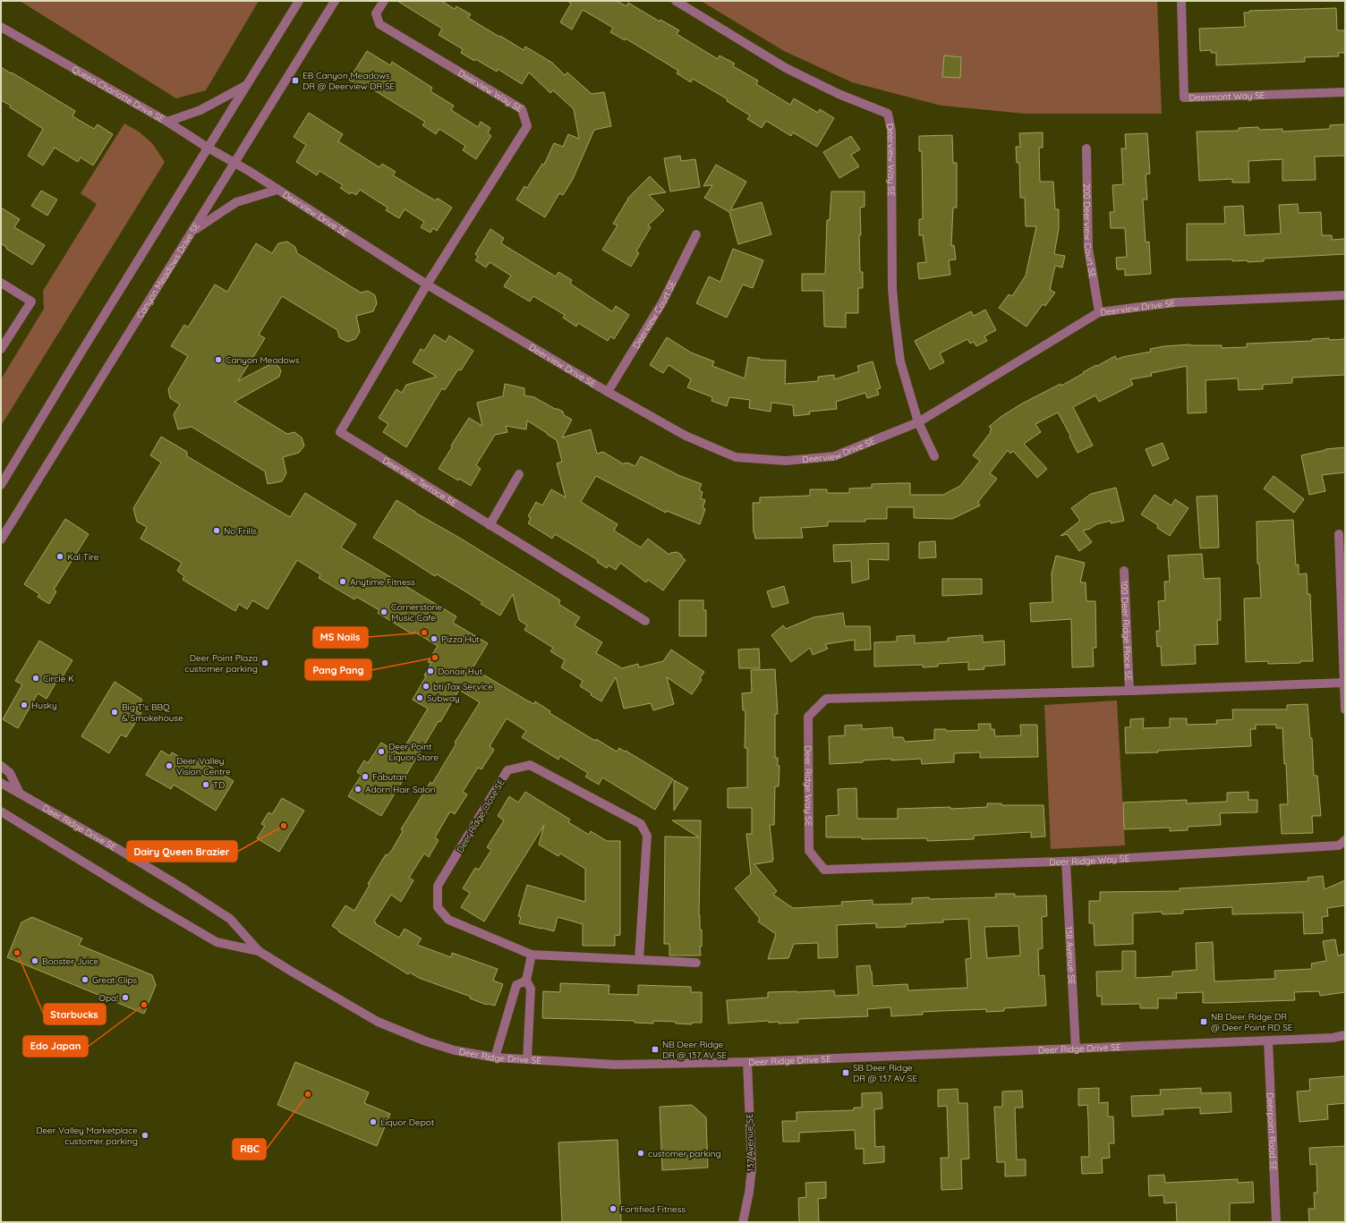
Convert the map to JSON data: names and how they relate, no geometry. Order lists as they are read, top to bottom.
{
  "streets": {
    "street": [
      "Deerview Way SE",
      "Queen Charlotte Drive SE",
      "Deermont Way SE",
      "Deerview Drive SE",
      "200 Deerview Court SE",
      "Canyon Meadows Drive SE",
      "Deerview Court SE",
      "Deerview Terrace SE",
      "100 Deer Ridge Place SE",
      "Deer Ridge Way SE",
      "Deer Ridge Close SE",
      "Deer Ridge Drive SE",
      "138 Avenue SE",
      "Deerpoint Road SE",
      "137 Avenue SE"
    ]
  },
  "crossings": [
    ["Deerview Way SE", "Deerview Drive SE"],
    ["Deerview Way SE", "Deerview Terrace SE"],
    ["Queen Charlotte Drive SE", "Deerview Drive SE"],
    ["Queen Charlotte Drive SE", "Canyon Meadows Drive SE"],
    ["Deerview Drive SE", "200 Deerview Court SE"],
    ["Deerview Drive SE", "Canyon Meadows Drive SE"],
    ["Deerview Drive SE", "Deerview Court SE"],
    ["Deerview Drive SE", "Deerview Terrace SE"],
    ["100 Deer Ridge Place SE", "Deer Ridge Way SE"],
    ["Deer Ridge Way SE", "138 Avenue SE"],
    ["Deer Ridge Drive SE", "138 Avenue SE"],
    ["Deer Ridge Drive SE", "Deerpoint Road SE"],
    ["Deer Ridge Drive SE", "137 Avenue SE"]
  ],
  "places": {
    "transit": [
      "EB Canyon Meadows DR @ Deerview DR SE",
      "NB Deer Ridge DR @ Deer Point RD SE",
      "NB Deer Ridge DR @ 137 AV SE",
      "SB Deer Ridge DR @ 137 AV SE"
    ],
    "other": [
      "Canyon Meadows",
      "No Frills",
      "Kal Tire",
      "Anytime Fitness",
      "Cornerstone Music Cafe",
      "MS Nails",
      "Pizza Hut",
      "Pang Pang",
      "Deer Point Plaza customer parking",
      "Donair Hut",
      "Circle K",
      "bti Tax Service",
      "Subway",
      "Husky",
      "Big T's BBQ & Smokehouse",
      "Deer Point Liquor Store",
      "Deer Valley Vision Centre",
      "Fabutan",
      "TD",
      "Adorn Hair Salon",
      "Dairy Queen Brazier",
      "Starbucks",
      "Booster Juice",
      "Great Clips",
      "Opa!",
      "Edo Japan",
      "RBC",
      "Liquor Depot",
      "Deer Valley Marketplace customer parking",
      "customer parking",
      "Fortified Fitness"
    ]
  }
}
